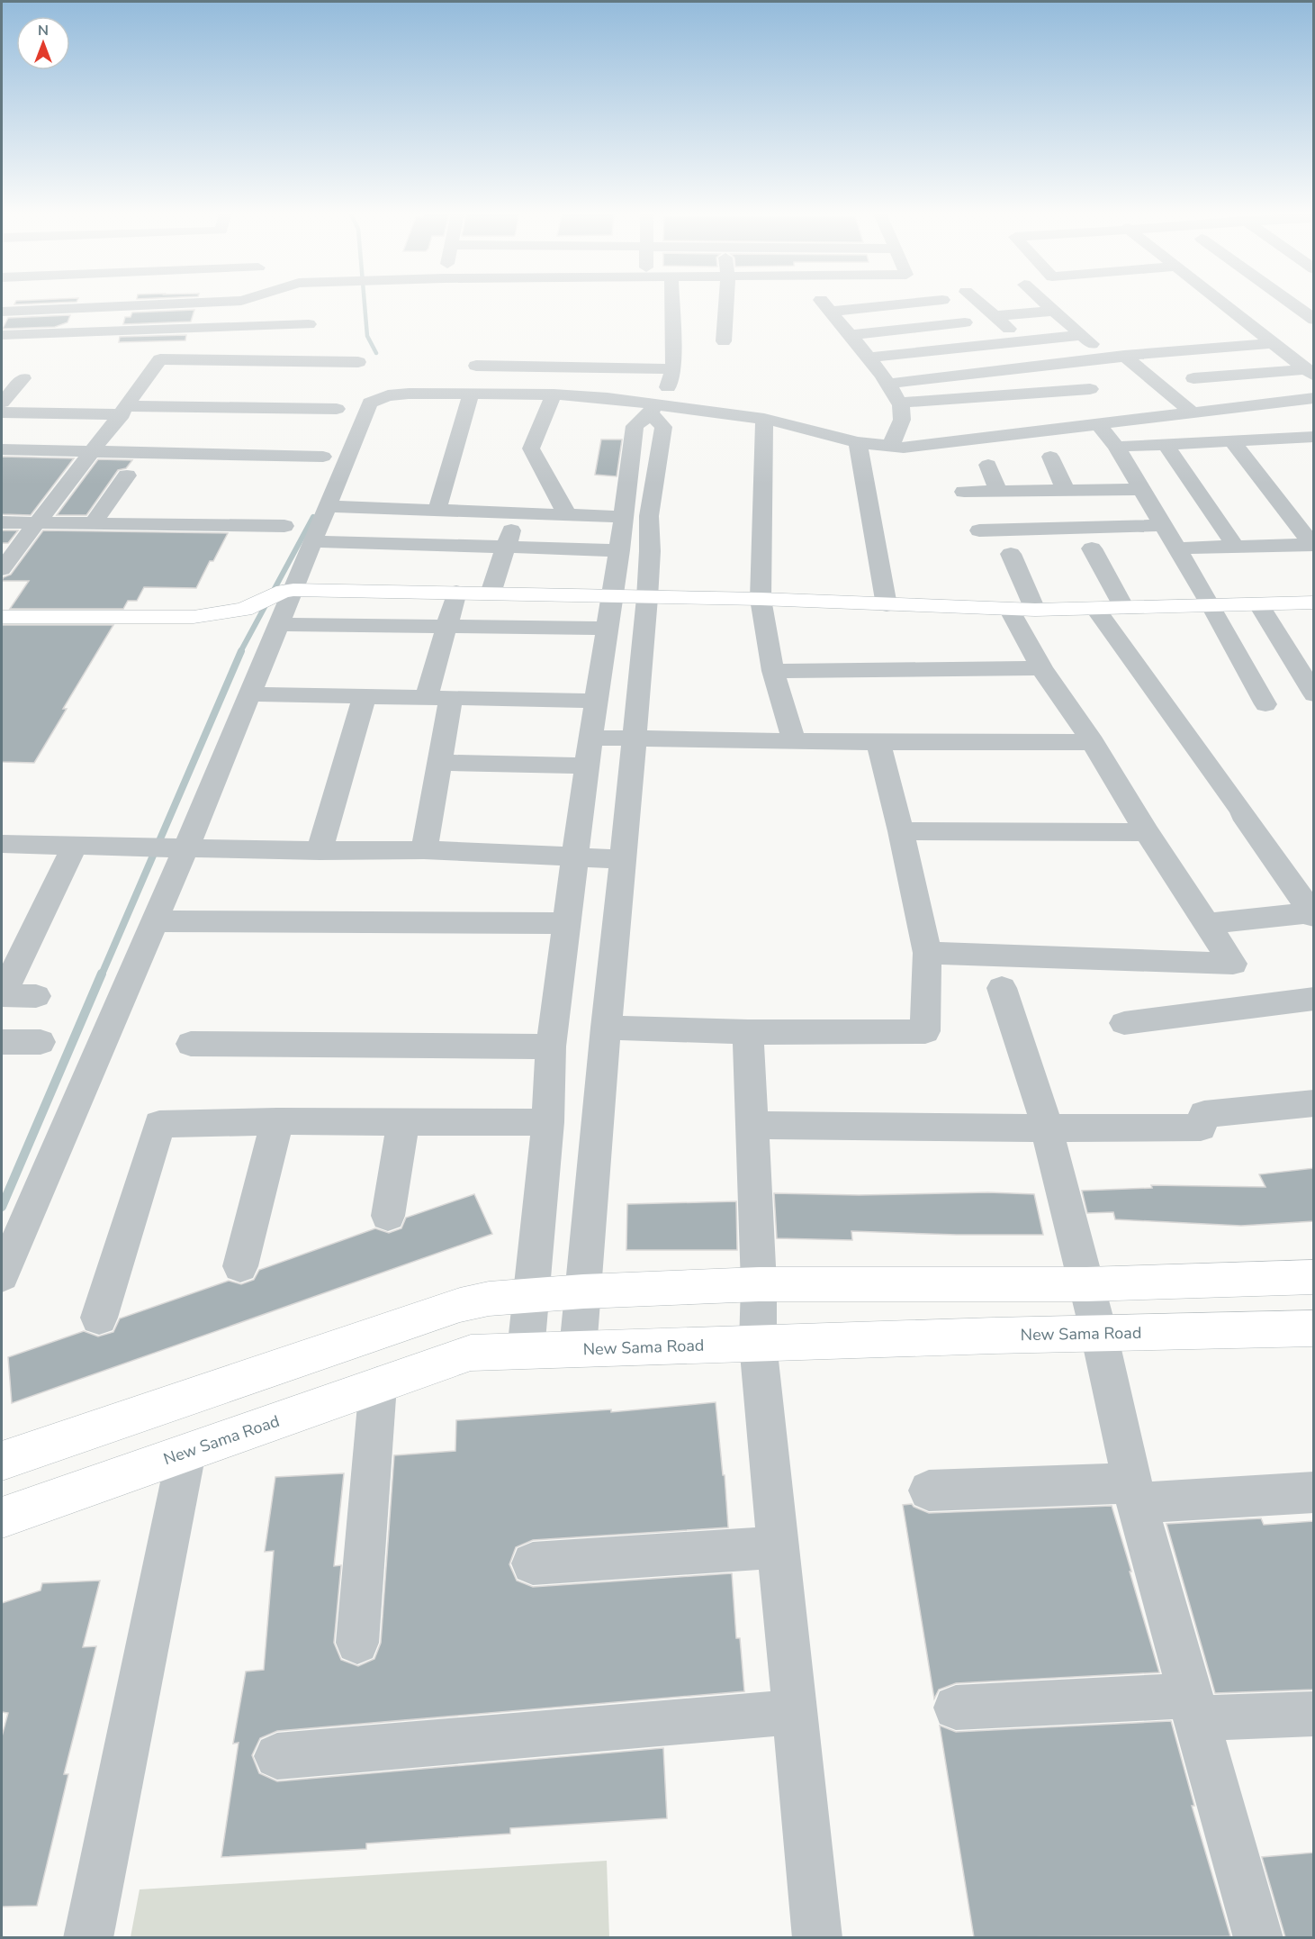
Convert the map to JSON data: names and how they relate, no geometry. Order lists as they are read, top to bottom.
{
  "streets": {
    "main road": ["New Sama Road"]
  },
  "north": "top"
}
